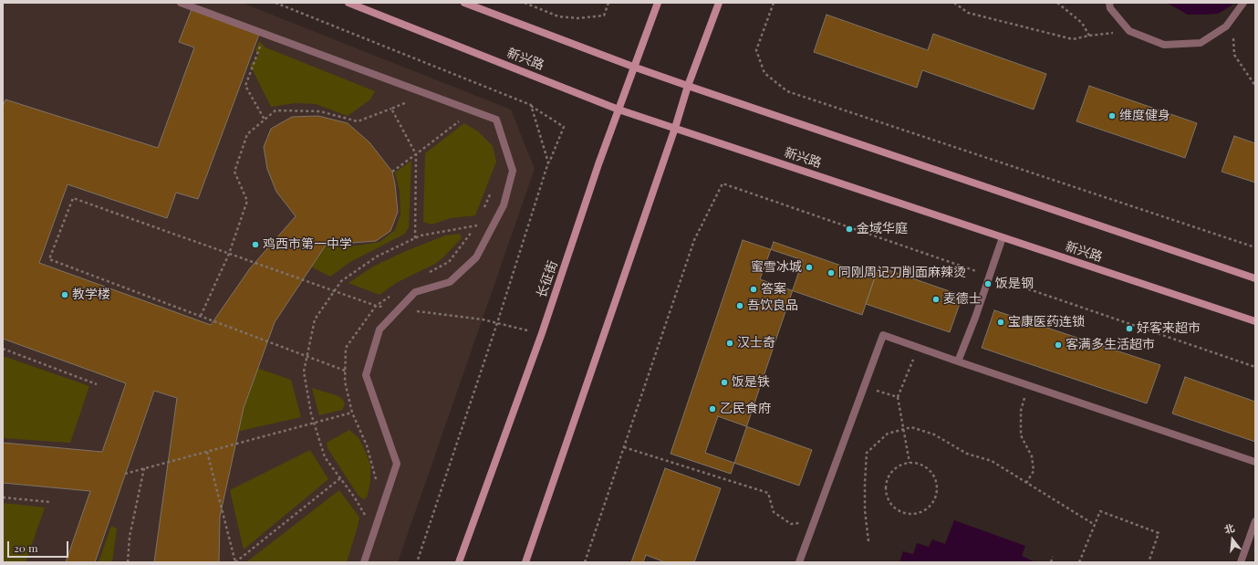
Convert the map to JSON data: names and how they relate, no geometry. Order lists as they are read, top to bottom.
{
  "streets": {
    "main road": ["新兴路", "长征街"]
  },
  "crossings": [
    ["新兴路", "长征街"]
  ],
  "places": [
    "维度健身",
    "金域华庭",
    "鸡西市第一中学",
    "蜜雪冰城",
    "同刚周记刀削面麻辣烫",
    "饭是钢",
    "答案",
    "教学楼",
    "麦德士",
    "吾饮良品",
    "宝康医药连锁",
    "好客来超市",
    "汉士奇",
    "客满多生活超市",
    "饭是铁",
    "乙民食府"
  ],
  "scale_bar": "20 m",
  "north": "top"
}
